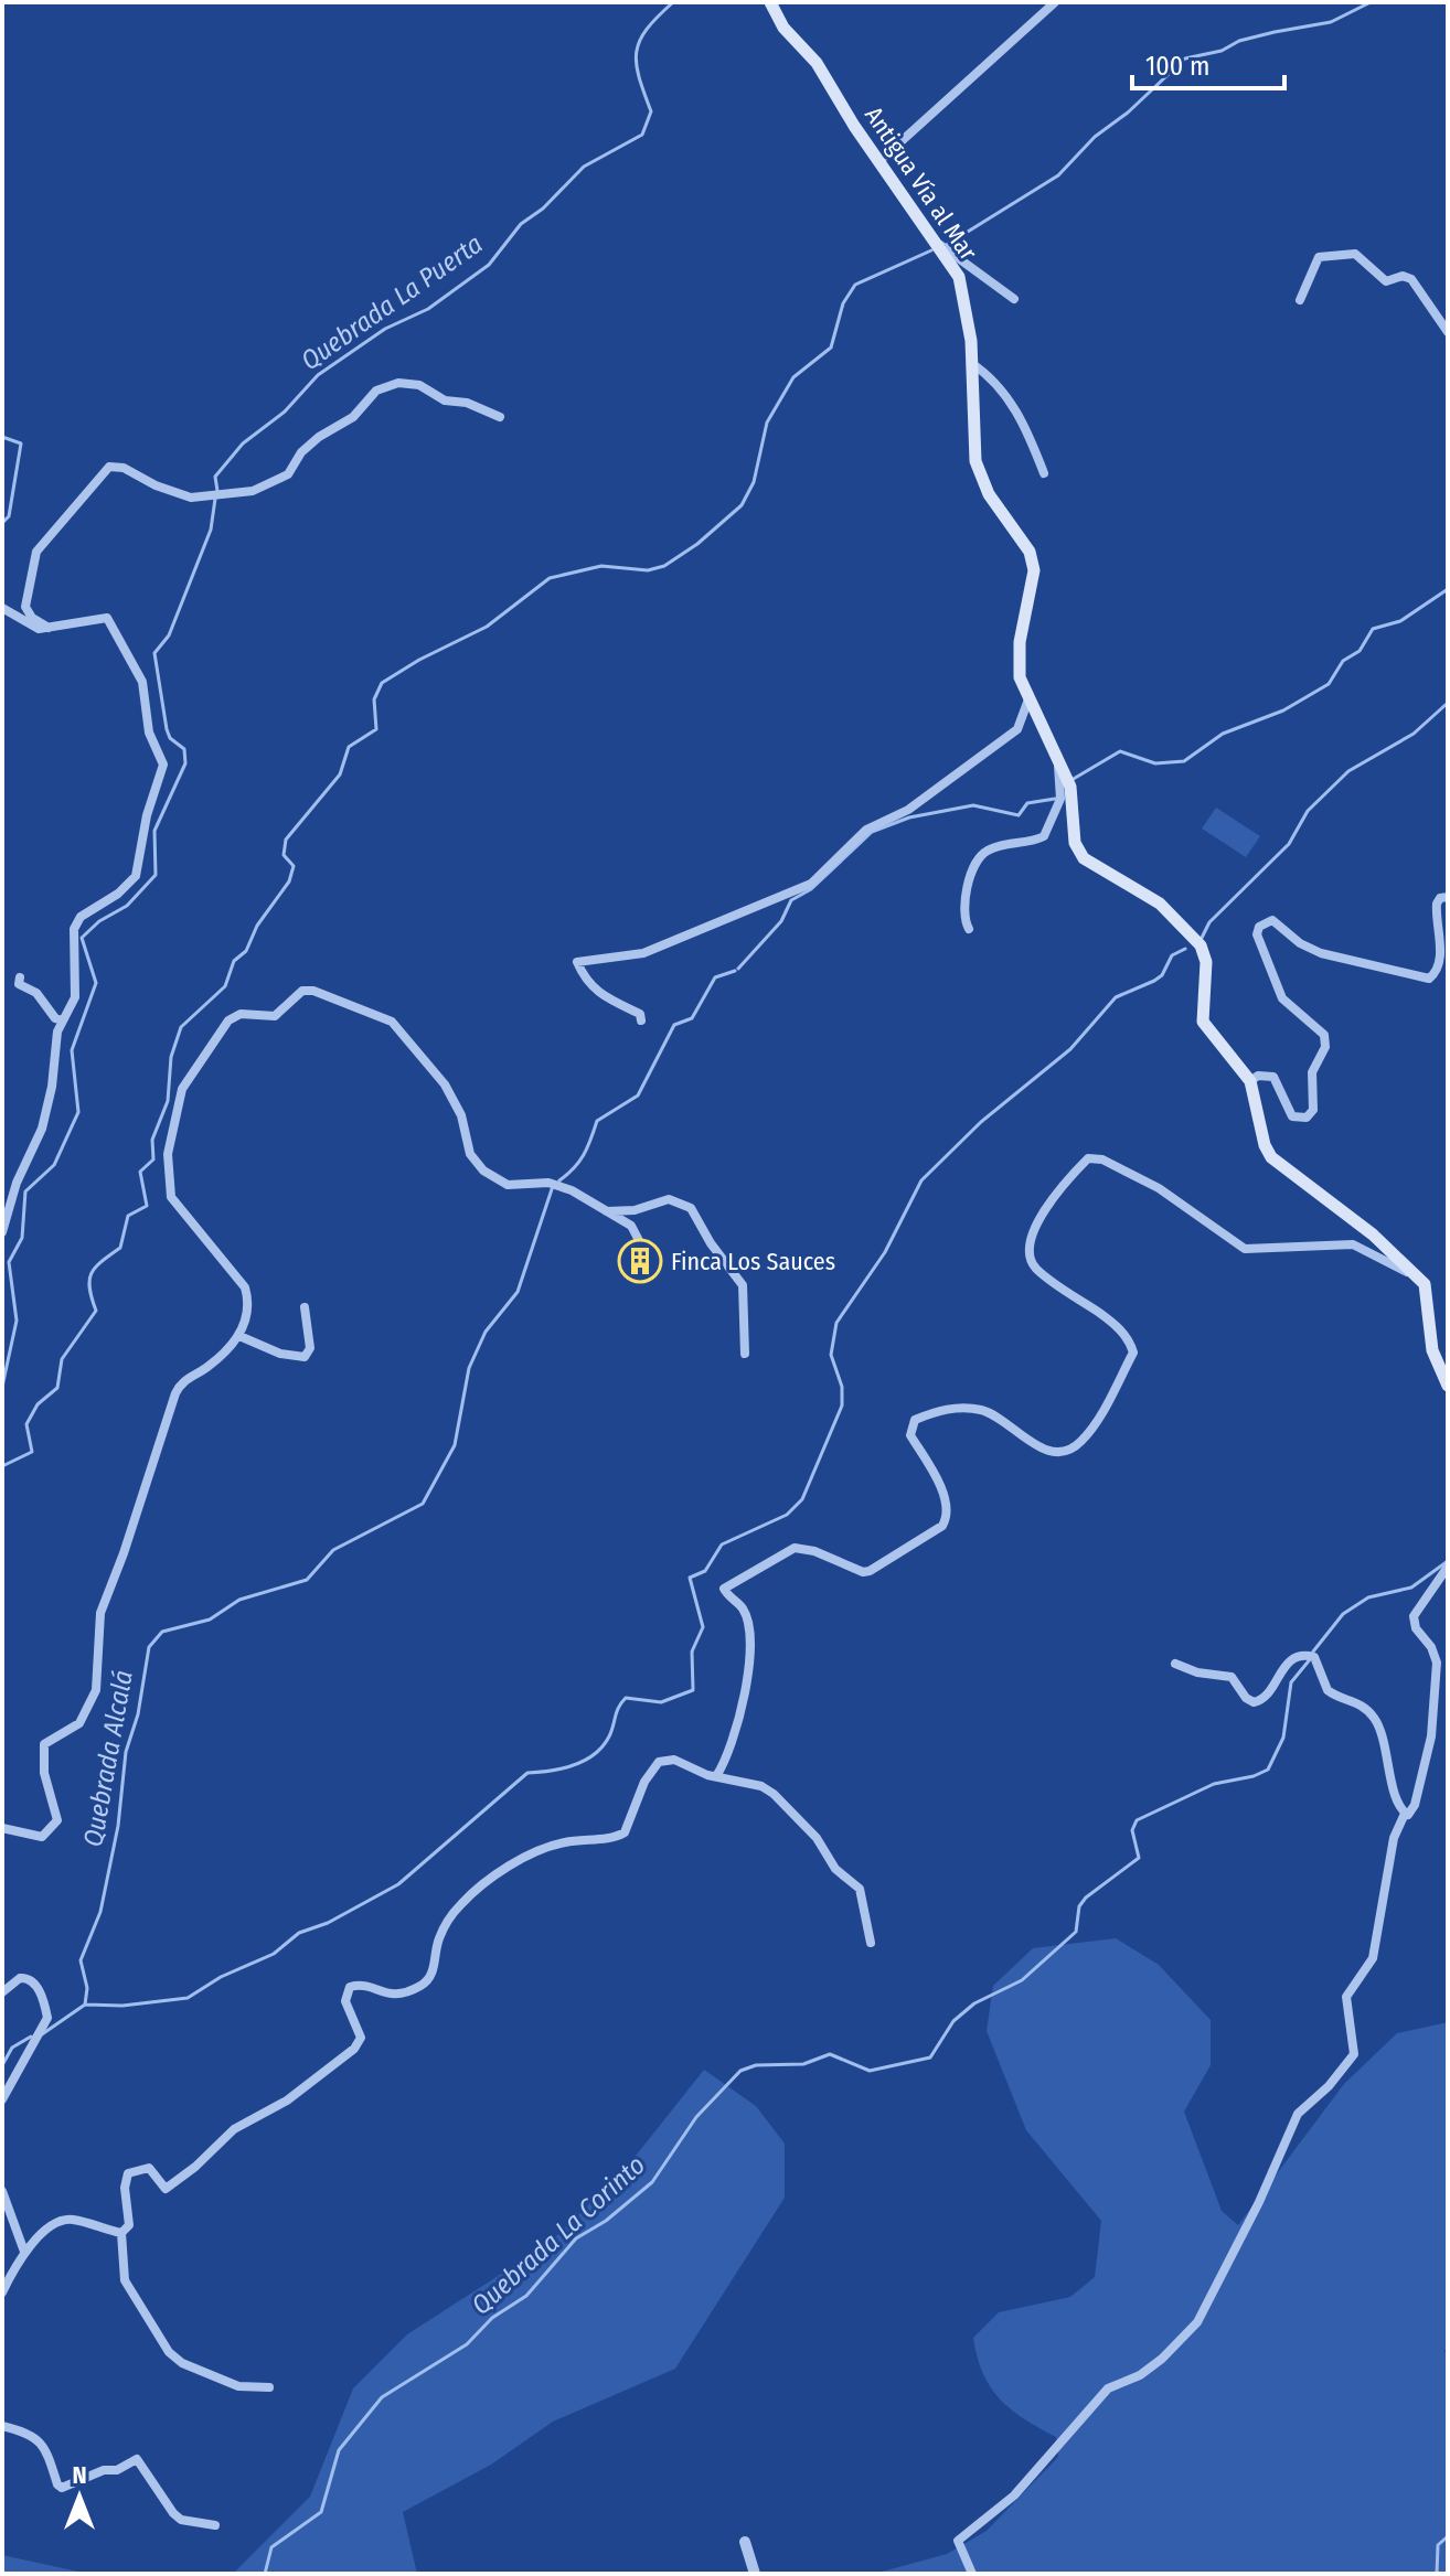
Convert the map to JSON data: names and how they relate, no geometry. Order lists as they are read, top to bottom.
{
  "streets": {
    "main road": ["Antigua Vía al Mar"]
  },
  "water": ["Quebrada La Puerta", "Quebrada Alcalá", "Quebrada La Corinto"],
  "places": {
    "building": ["Finca Los Sauces"]
  },
  "scale_bar": "100 m",
  "north": "top"
}
